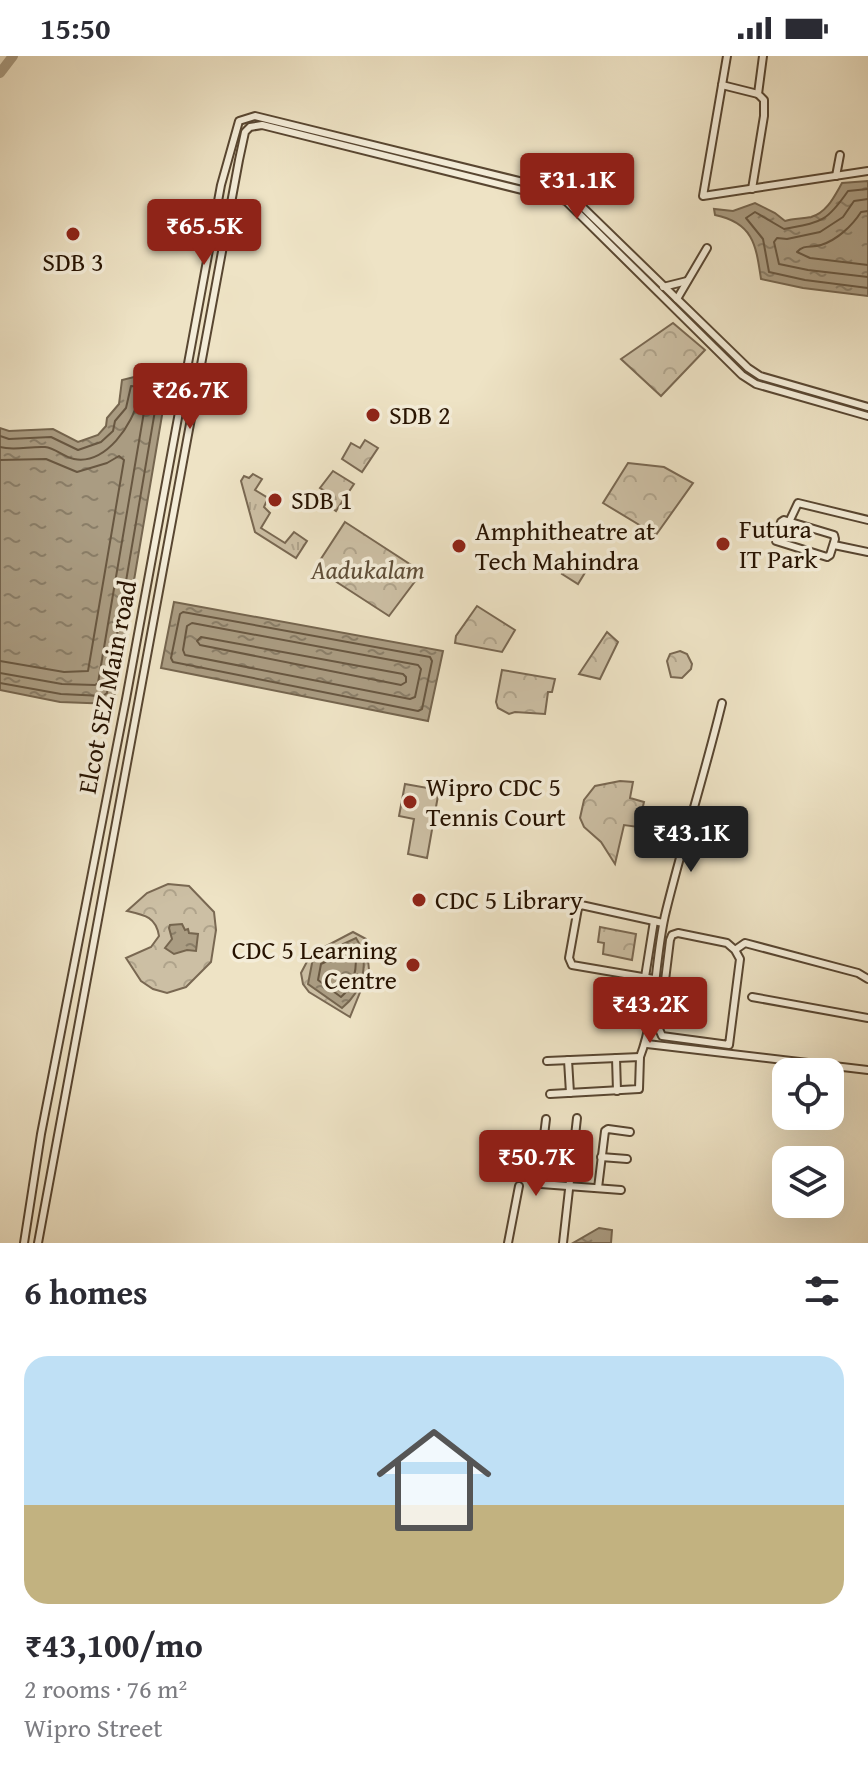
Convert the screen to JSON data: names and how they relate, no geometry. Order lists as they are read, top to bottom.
{
  "streets": {
    "street": ["Elcot SEZ Main road"]
  },
  "parks": ["Aadukalam"],
  "places": [
    "SDB 3",
    "SDB 2",
    "SDB 1",
    "Futura IT Park",
    "Amphitheatre at Tech Mahindra",
    "Wipro CDC 5 Tennis Court",
    "CDC 5 Library",
    "CDC 5 Learning Centre"
  ],
  "page": {
    "status": "15:50",
    "price": [
      "₹31.1K",
      "₹65.5K",
      "₹26.7K",
      "₹43.1K",
      "₹43.2K",
      "₹50.7K"
    ],
    "heading": "6 homes",
    "list": [
      {
        "name": "₹43,100/mo",
        "note": "2 rooms · 76 m² · Wipro Street"
      }
    ]
  }
}
